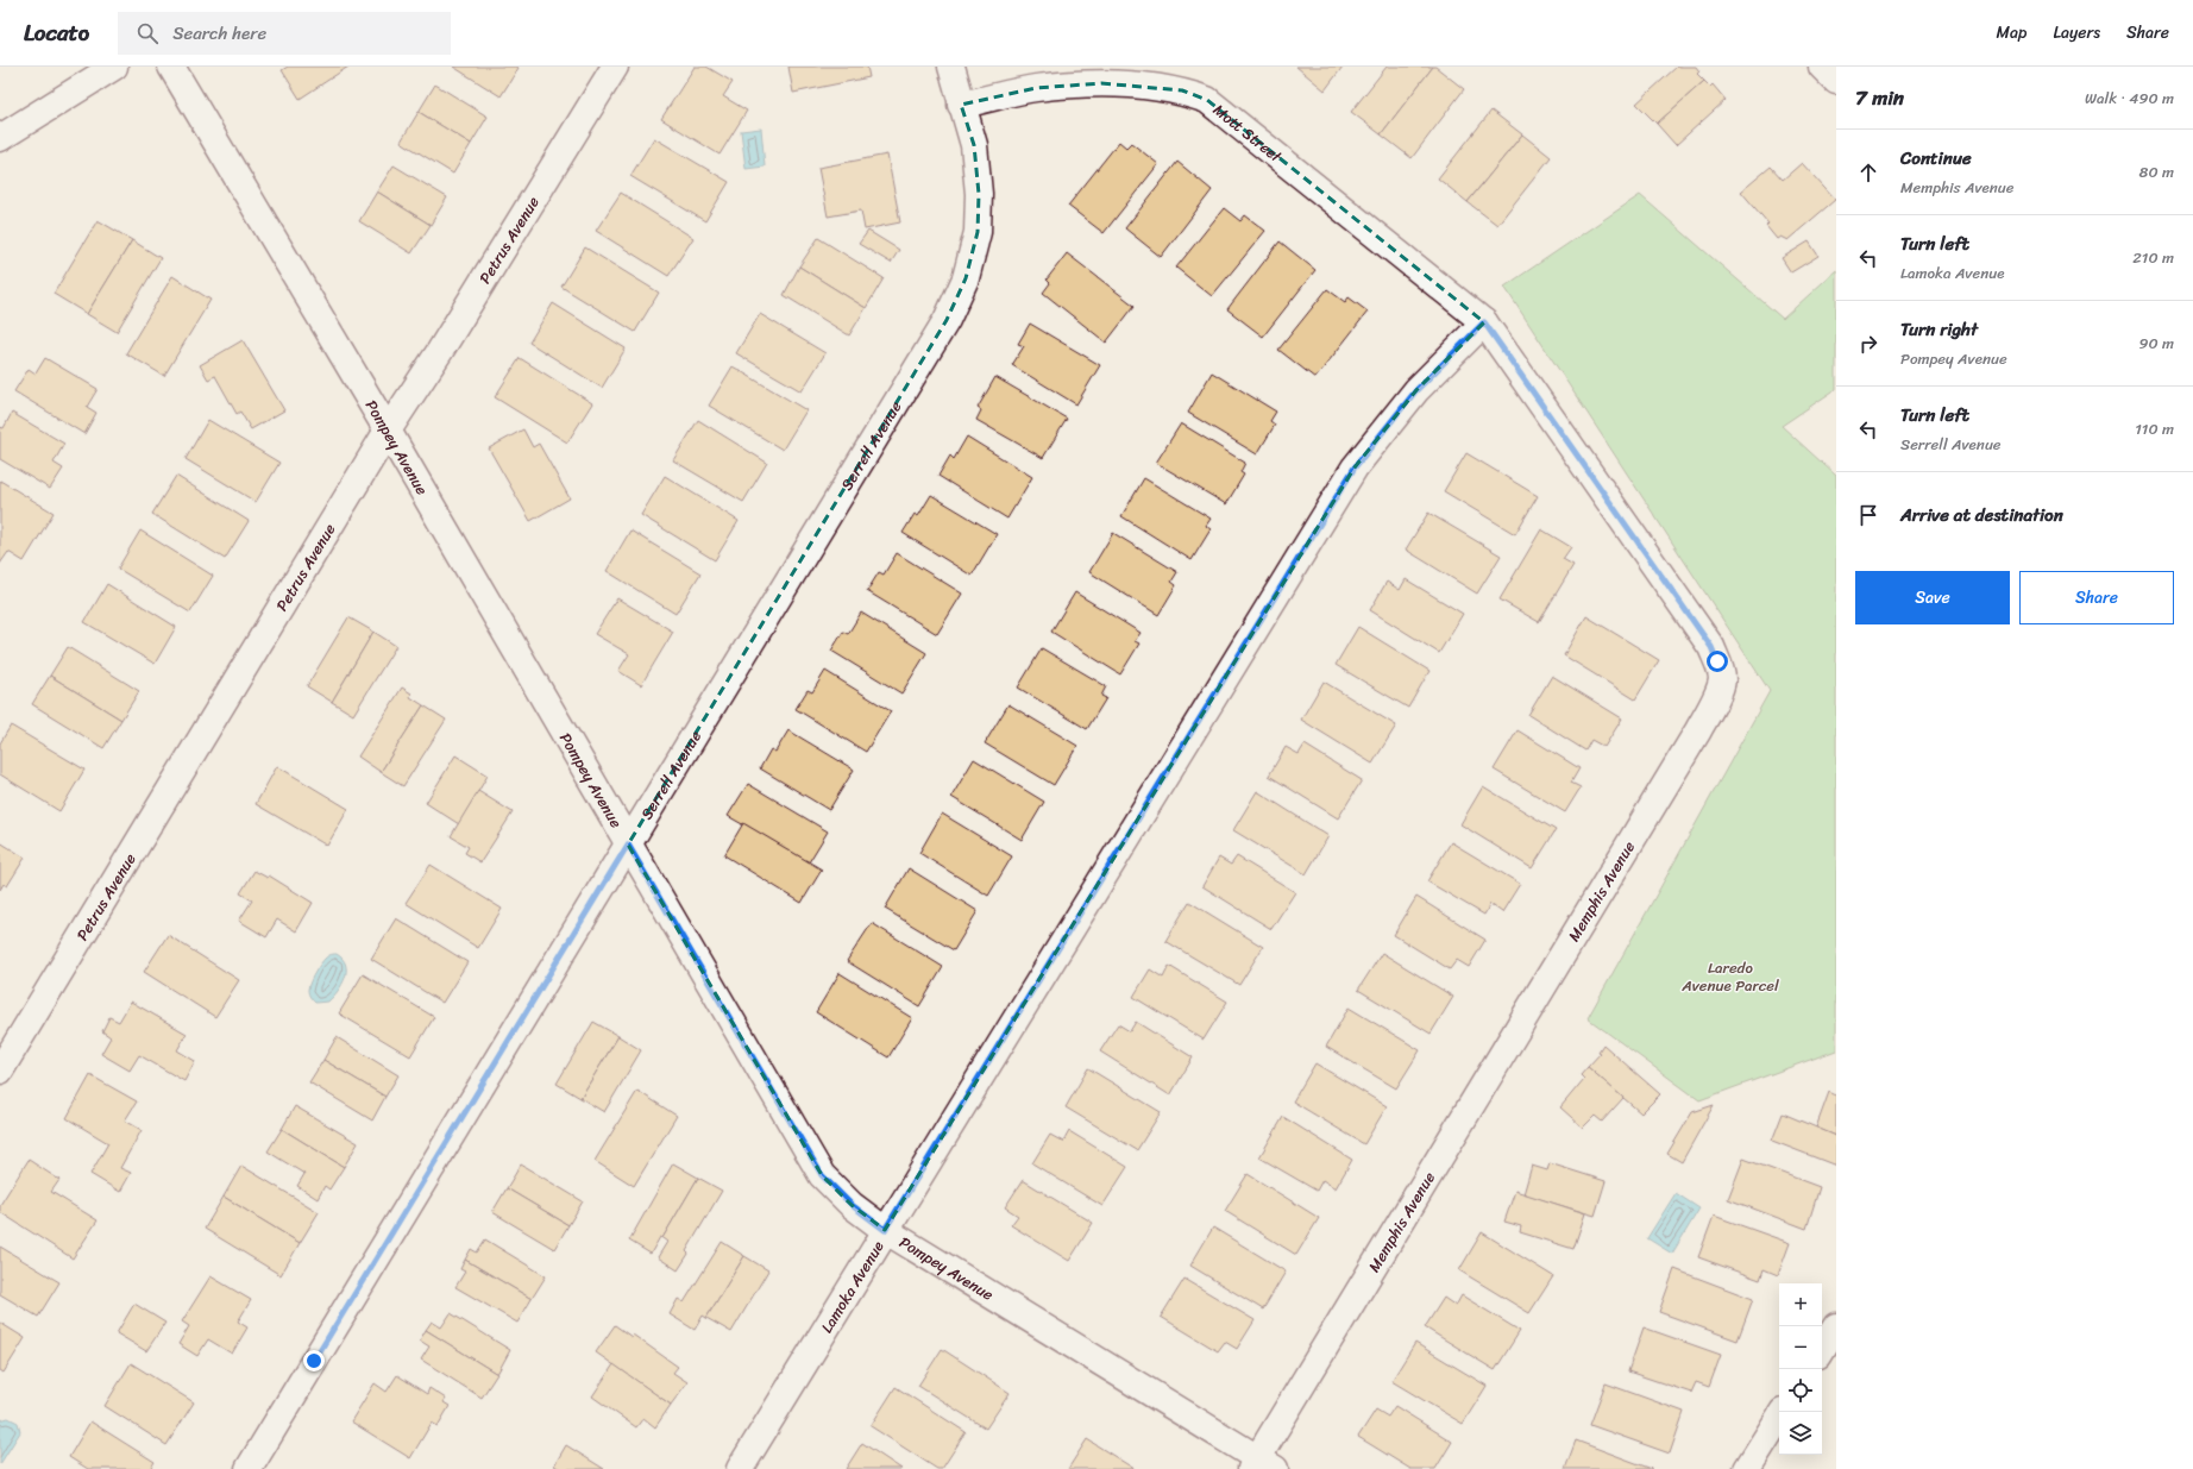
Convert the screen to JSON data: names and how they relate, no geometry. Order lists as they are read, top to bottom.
{
  "streets": {
    "street": [
      "Mott Street",
      "Petrus Avenue",
      "Serrell Avenue",
      "Pompey Avenue",
      "Memphis Avenue",
      "Lamoka Avenue"
    ]
  },
  "crossings": [
    ["Mott Street", "Serrell Avenue"],
    ["Mott Street", "Memphis Avenue"],
    ["Mott Street", "Lamoka Avenue"],
    ["Petrus Avenue", "Pompey Avenue"],
    ["Serrell Avenue", "Pompey Avenue"],
    ["Pompey Avenue", "Memphis Avenue"],
    ["Pompey Avenue", "Lamoka Avenue"],
    ["Memphis Avenue", "Lamoka Avenue"]
  ],
  "parks": ["Laredo Avenue Parcel"],
  "page": {
    "header": "Locato",
    "search": "Search here",
    "nav": ["Map", "Layers", "Share"],
    "heading": ["7 min", "Walk · 490 m"],
    "list": [
      ["Continue", "Memphis Avenue", "80 m"],
      ["Turn left", "Lamoka Avenue", "210 m"],
      ["Turn right", "Pompey Avenue", "90 m"],
      ["Turn left", "Serrell Avenue", "110 m"],
      "Arrive at destination"
    ],
    "buttons": ["Save", "Share"],
    "map_buttons": ["+", "−"]
  }
}
